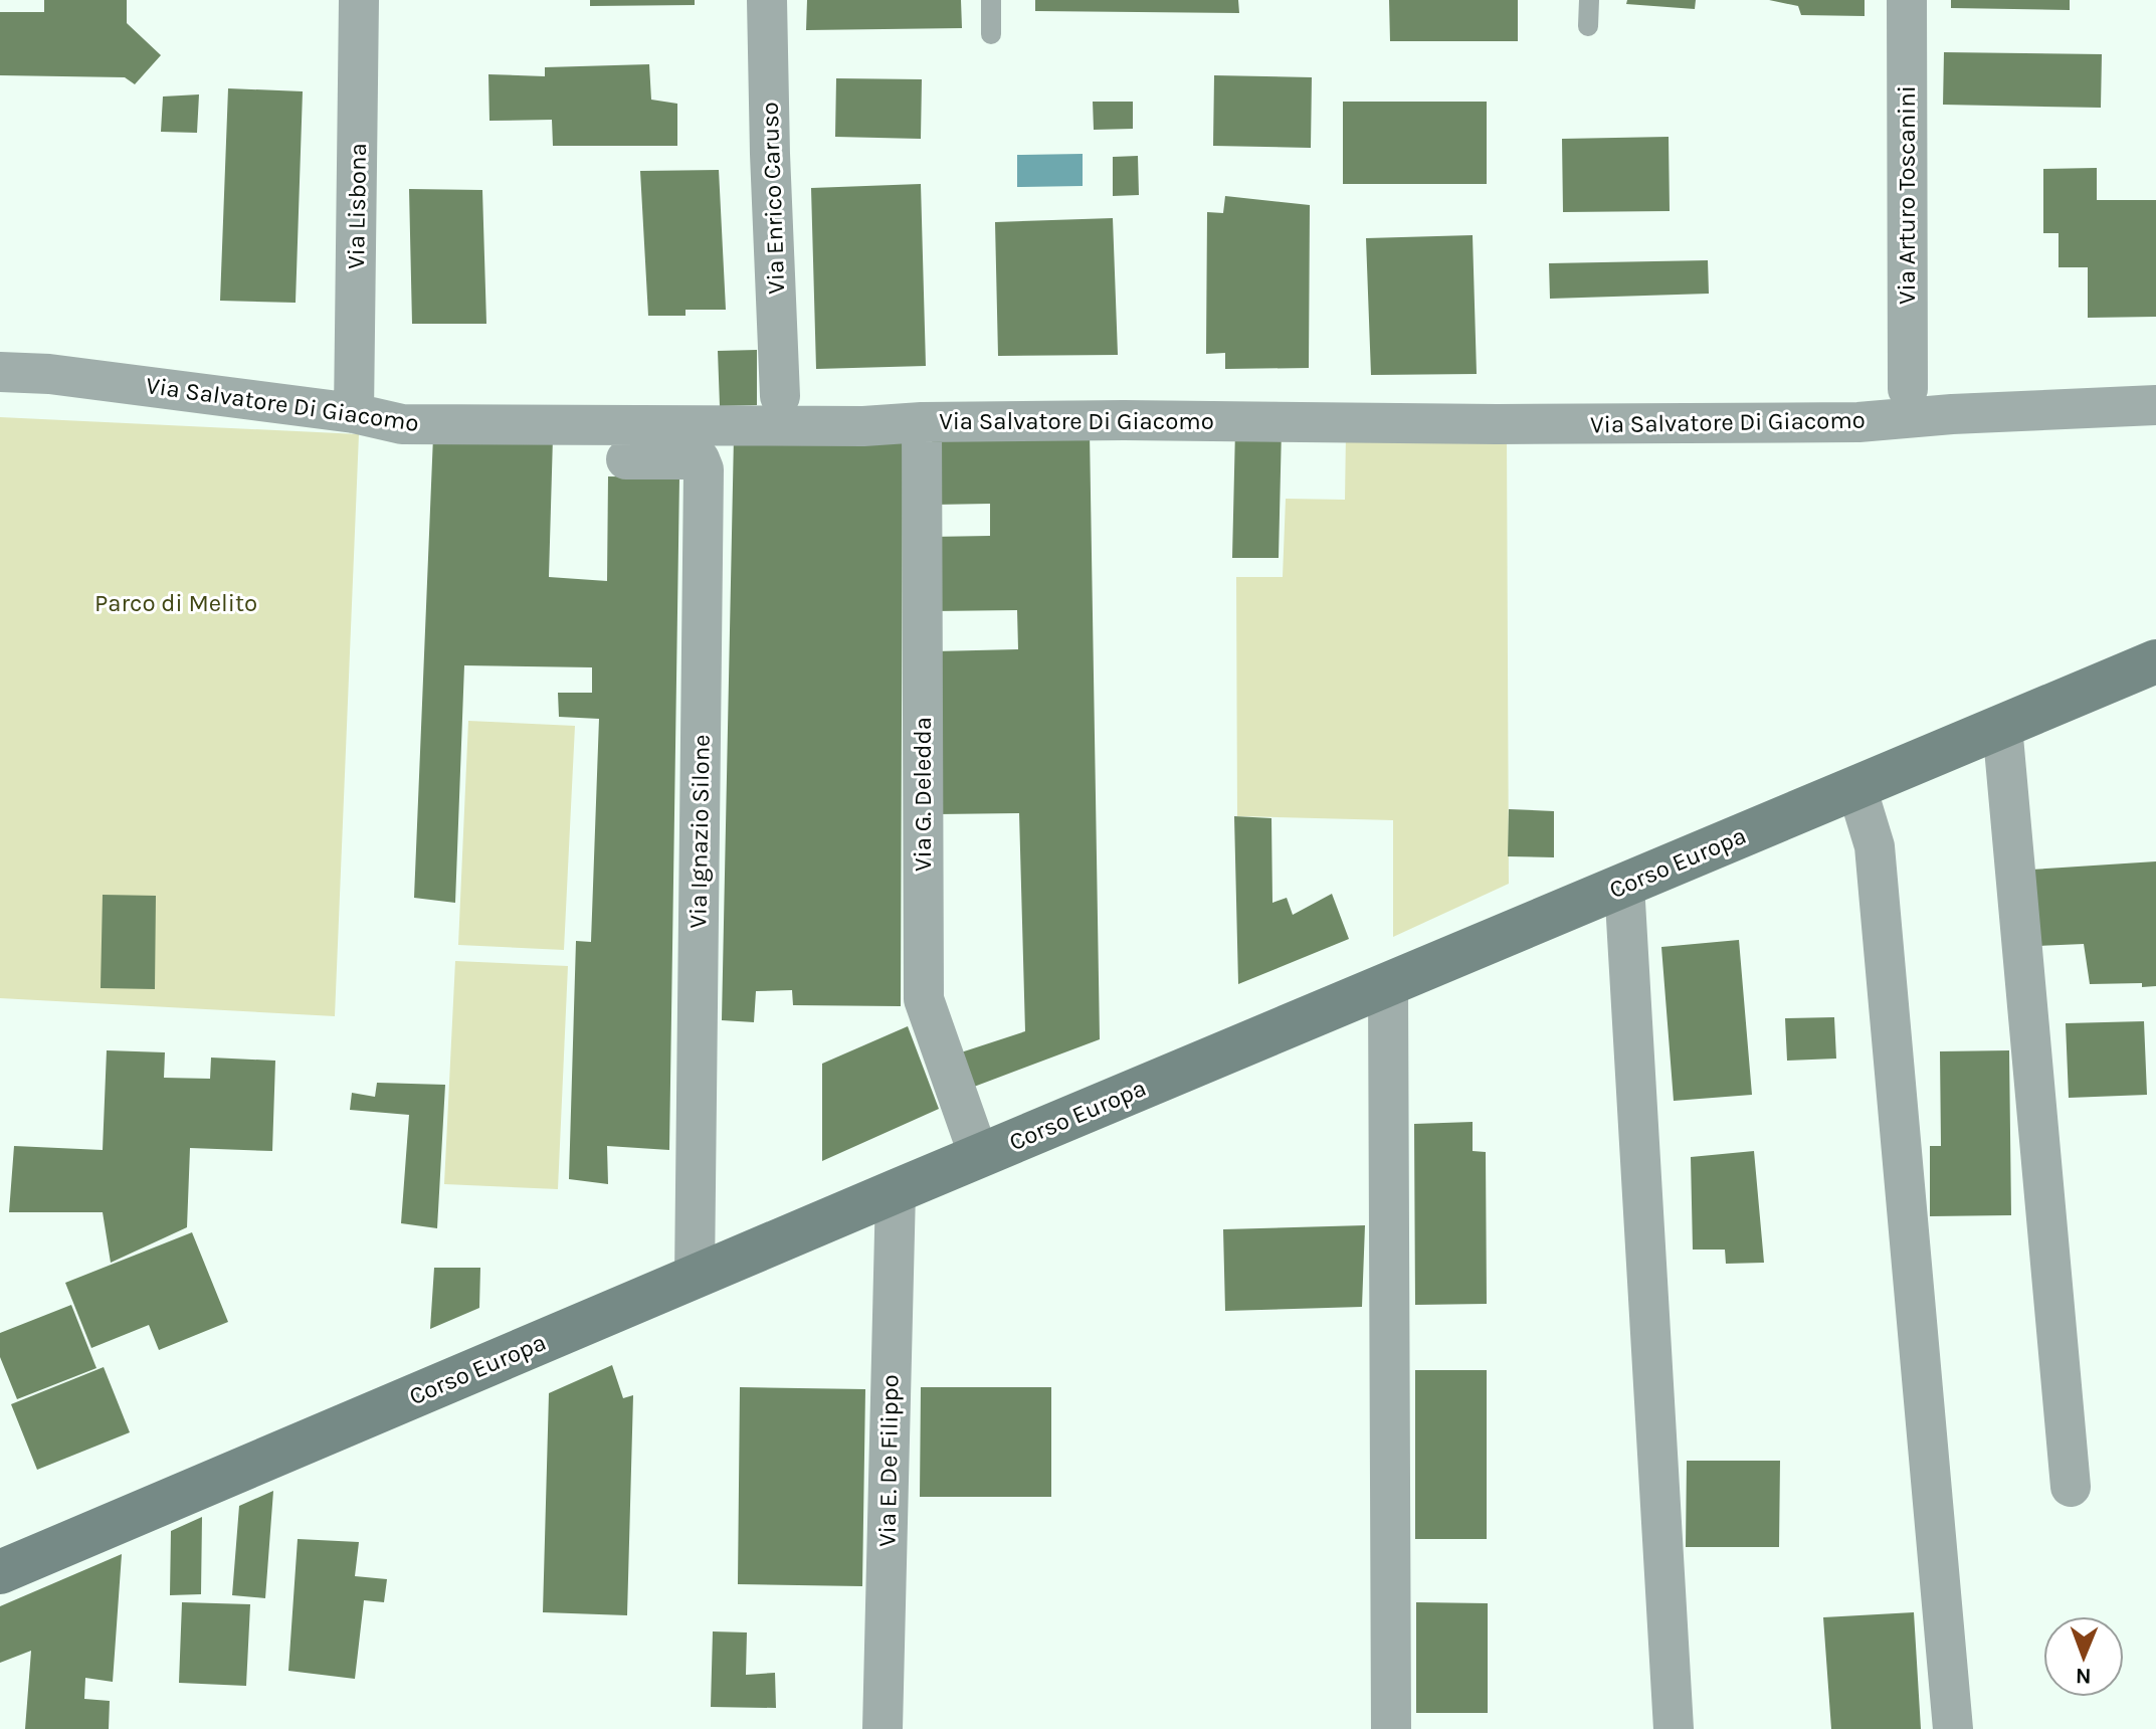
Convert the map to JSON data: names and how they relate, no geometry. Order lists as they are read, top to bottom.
{
  "streets": {
    "main road": ["Corso Europa"],
    "street": [
      "Via Arturo Toscanini",
      "Via Enrico Caruso",
      "Via Lisbona",
      "Via Salvatore Di Giacomo",
      "Via G. Deledda",
      "Via Ignazio Silone",
      "Via E. De Filippo"
    ]
  },
  "crossings": [
    ["Via Lisbona", "Via Salvatore Di Giacomo"],
    ["Via Salvatore Di Giacomo", "Via G. Deledda"],
    ["Via G. Deledda", "Corso Europa"],
    ["Via Ignazio Silone", "Corso Europa"],
    ["Corso Europa", "Via E. De Filippo"]
  ],
  "parks": ["Parco di Melito"],
  "north": "bottom"
}
